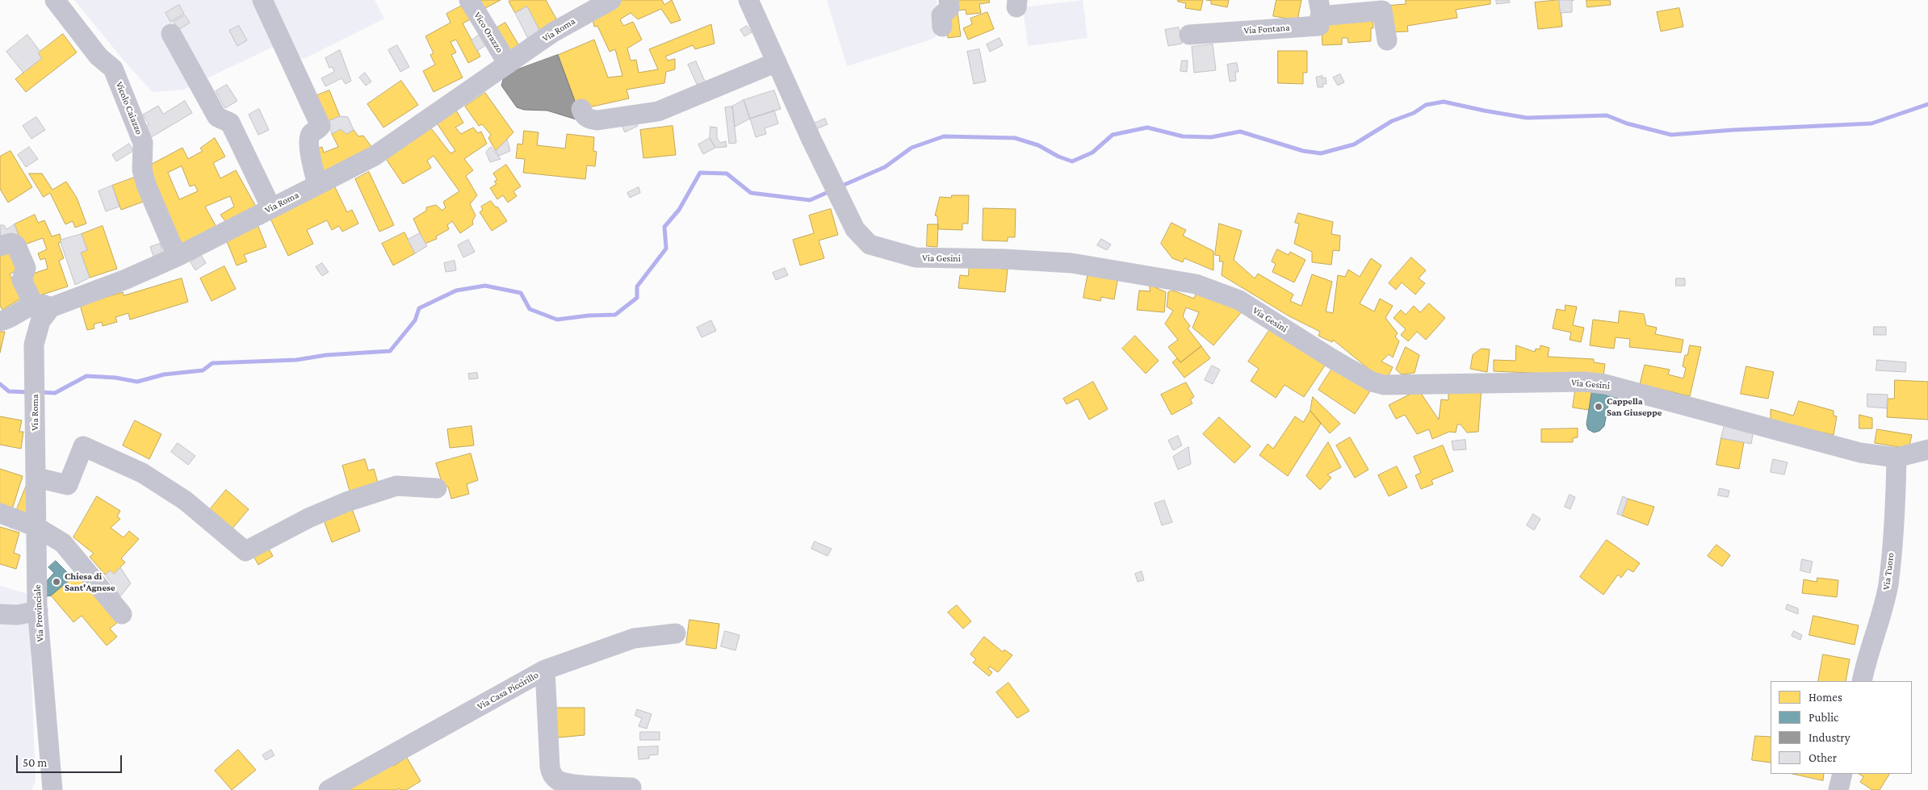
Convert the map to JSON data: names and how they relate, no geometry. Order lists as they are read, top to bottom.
{
  "streets": {
    "street": [
      "Via Fontana",
      "Via Roma",
      "Vico Orazzo",
      "Vicolo Caiazzo",
      "Via Gesini",
      "Via Tuoro",
      "Via Provinciale",
      "Via Casa Piccirillo"
    ]
  },
  "crossings": [
    ["Via Roma", "Vico Orazzo"],
    ["Via Roma", "Vicolo Caiazzo"],
    ["Via Roma", "Via Provinciale"],
    ["Via Gesini", "Via Tuoro"]
  ],
  "places": ["Cappella San Giuseppe", "Chiesa di Sant'Agnese"],
  "legend": [
    "Homes",
    "Public",
    "Industry",
    "Other"
  ],
  "scale_bar": "50 m"
}
